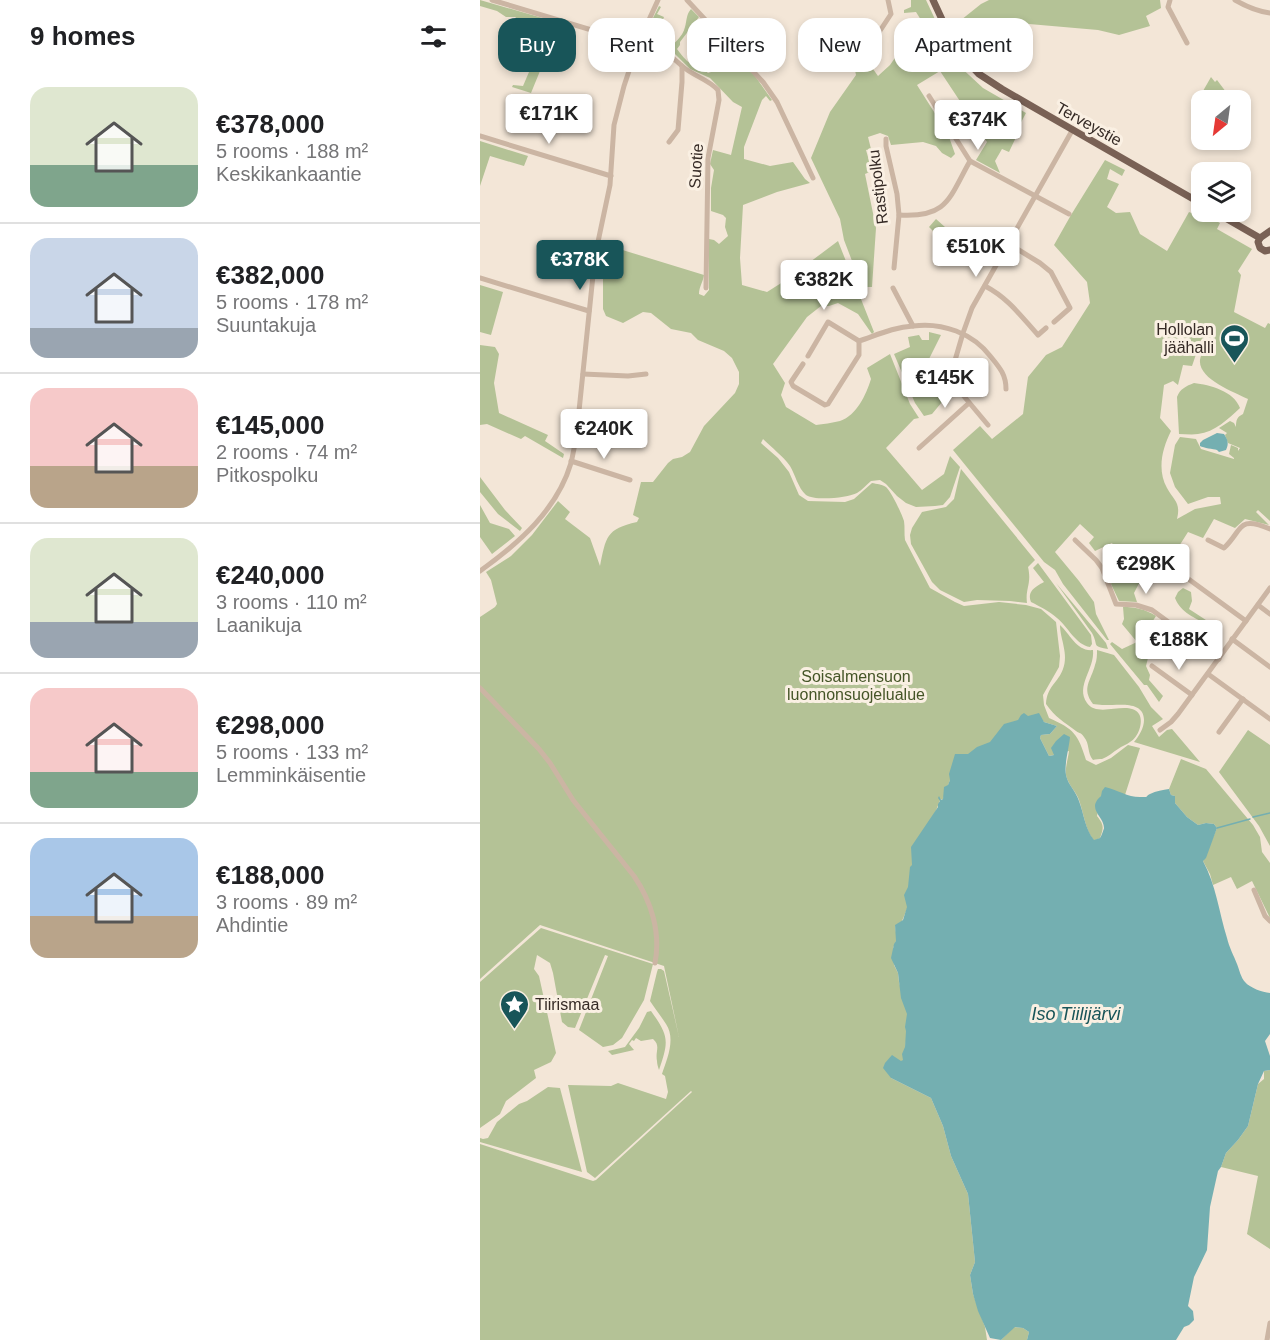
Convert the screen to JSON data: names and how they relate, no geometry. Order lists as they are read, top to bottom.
{
  "streets": {
    "main road": ["Terveystie"],
    "street": ["Suotie", "Rastipolku"]
  },
  "water": ["Iso Tiilijärvi"],
  "parks": ["Soisalmensuon luonnonsuojelualue"],
  "places": {
    "sports": ["Hollolan jäähalli"],
    "place": ["Tiirismaa"]
  },
  "north": "bottom left",
  "page": {
    "heading": "9 homes",
    "chip": [
      "Buy",
      "Rent",
      "Filters",
      "New",
      "Apartment"
    ],
    "list": [
      {
        "name": "€378,000",
        "note": "5 rooms · 188 m² · Keskikankaantie"
      },
      {
        "name": "€382,000",
        "note": "5 rooms · 178 m² · Suuntakuja"
      },
      {
        "name": "€145,000",
        "note": "2 rooms · 74 m² · Pitkospolku"
      },
      {
        "name": "€240,000",
        "note": "3 rooms · 110 m² · Laanikuja"
      },
      {
        "name": "€298,000",
        "note": "5 rooms · 133 m² · Lemminkäisentie"
      },
      {
        "name": "€188,000",
        "note": "3 rooms · 89 m² · Ahdintie"
      }
    ],
    "price": [
      "€171K",
      "€374K",
      "€510K",
      "€378K",
      "€382K",
      "€145K",
      "€240K",
      "€298K",
      "€188K"
    ]
  }
}
